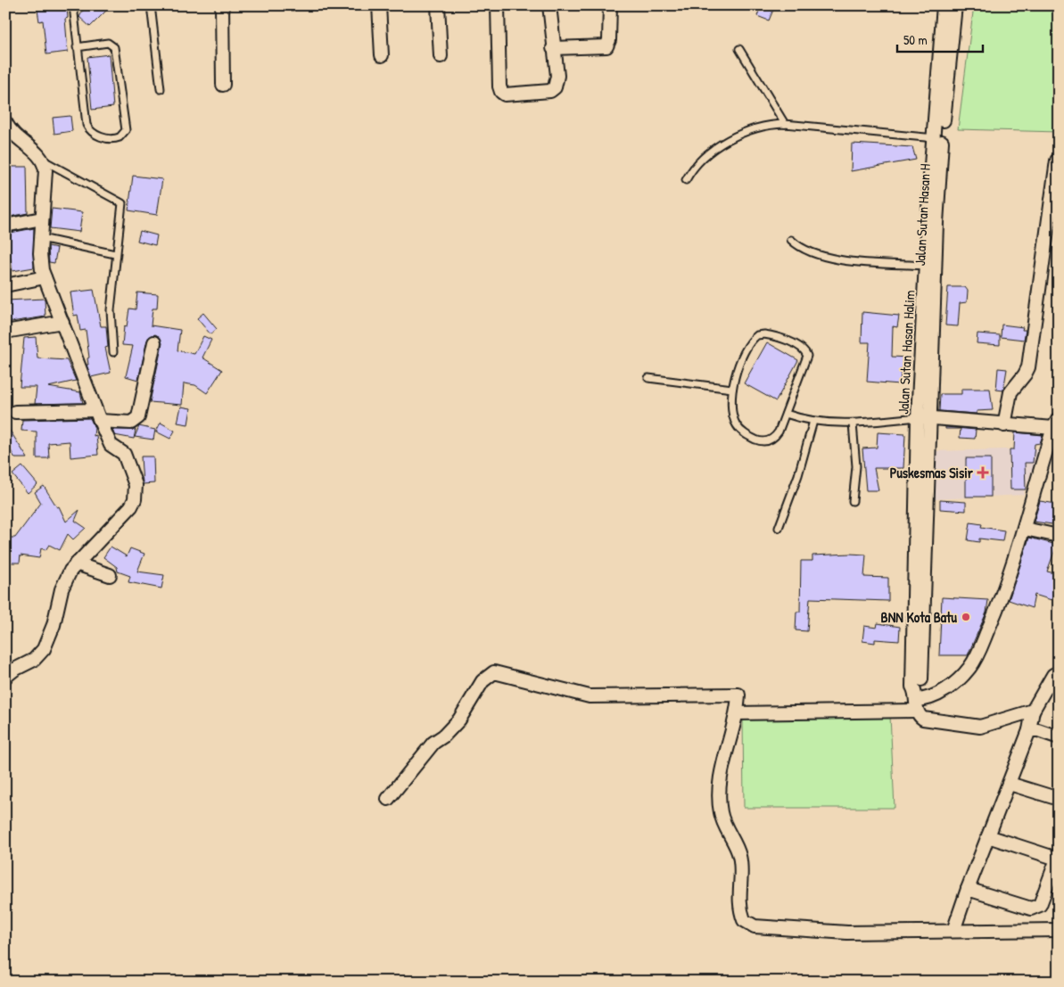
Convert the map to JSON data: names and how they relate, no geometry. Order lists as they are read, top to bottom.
{
  "streets": {
    "street": ["Jalan Sutan Hasan H", "Jalan Sutan Hasan Halim"]
  },
  "crossings": [
    ["Jalan Sutan Hasan H", "Jalan Sutan Hasan Halim"]
  ],
  "places": {
    "health": ["Puskesmas Sisir"],
    "other": ["BNN Kota Batu"]
  },
  "scale_bar": "50 m"
}
